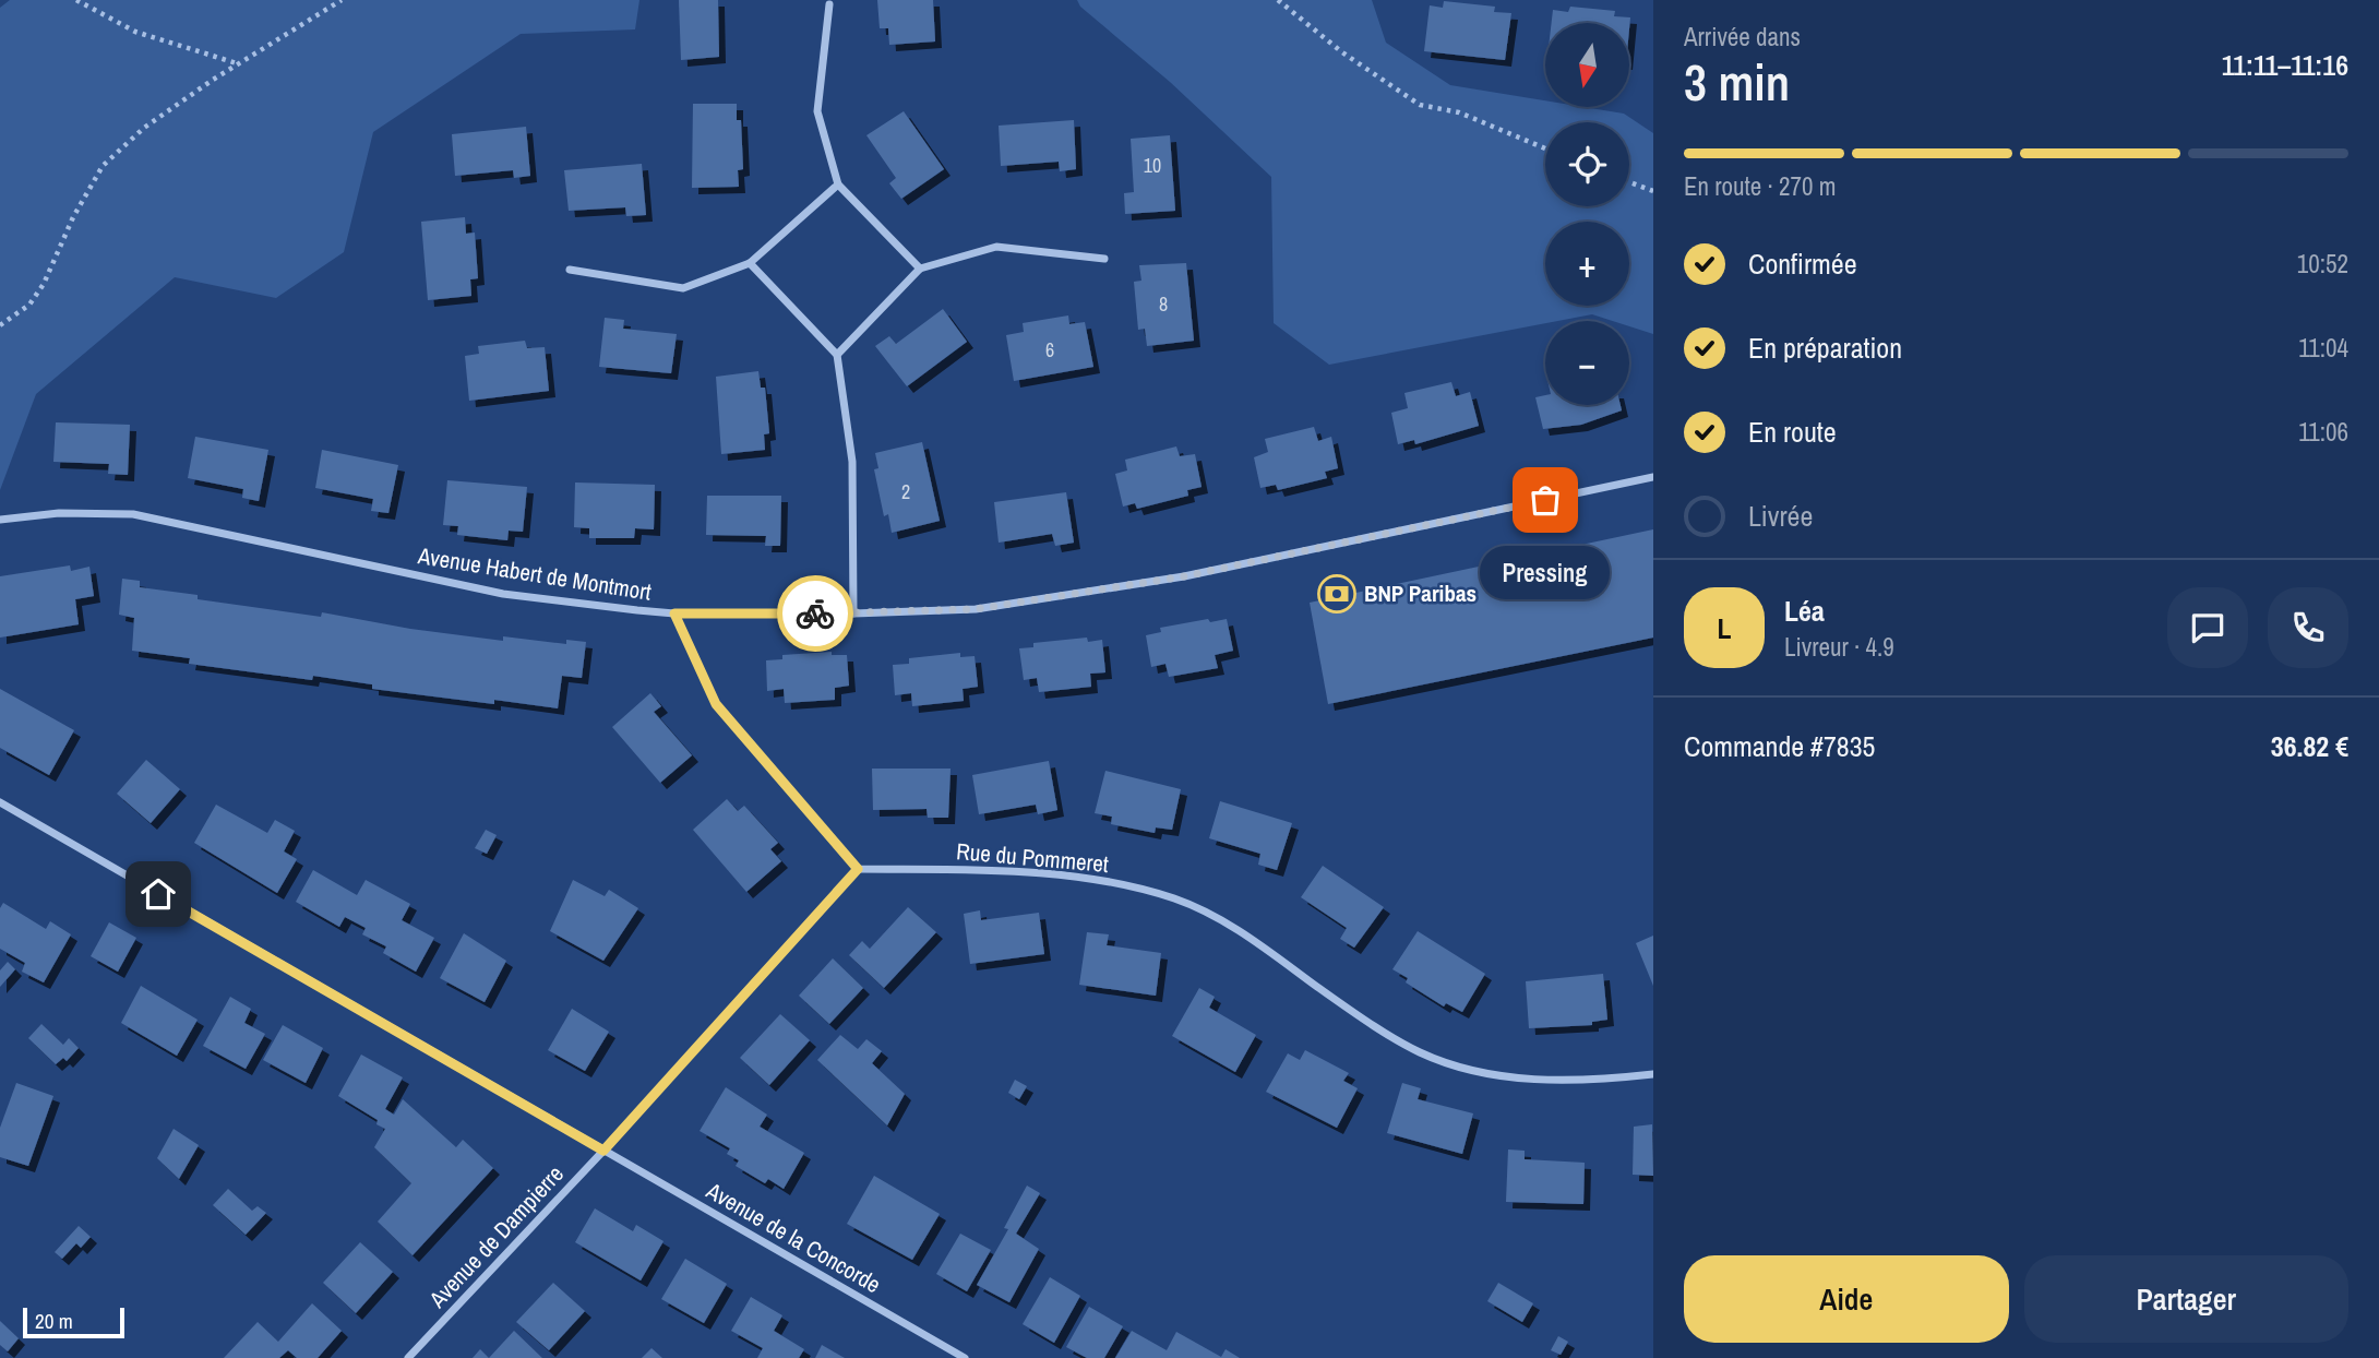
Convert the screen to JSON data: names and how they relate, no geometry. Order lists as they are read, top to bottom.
{
  "streets": {
    "street": [
      "Avenue Habert de Montmort",
      "Rue du Pommeret",
      "Avenue de Dampierre",
      "Avenue de la Concorde"
    ]
  },
  "crossings": [
    ["Rue du Pommeret", "Avenue de Dampierre"],
    ["Avenue de Dampierre", "Avenue de la Concorde"]
  ],
  "places": {
    "other": ["Pressing"],
    "bank": ["BNP Paribas"]
  },
  "house_numbers": [
    "10",
    "8",
    "6",
    "2"
  ],
  "scale_bar": "20 m",
  "north": "bottom",
  "page": {
    "heading": ["3 min", "Arrivée dans", "11:11–11:16"],
    "panel": [
      "Léa",
      "Livreur · 4.9",
      "Commande #7835",
      "36.82 €"
    ],
    "map_buttons": ["+", "−"],
    "bar": "En route · 270 m",
    "list": [
      ["Confirmée", "10:52"],
      ["En préparation", "11:04"],
      ["En route", "11:06"],
      "Livrée"
    ],
    "bubble": "Pressing",
    "round": "L",
    "buttons": ["Aide", "Partager"],
    "scale": "20 m"
  }
}
